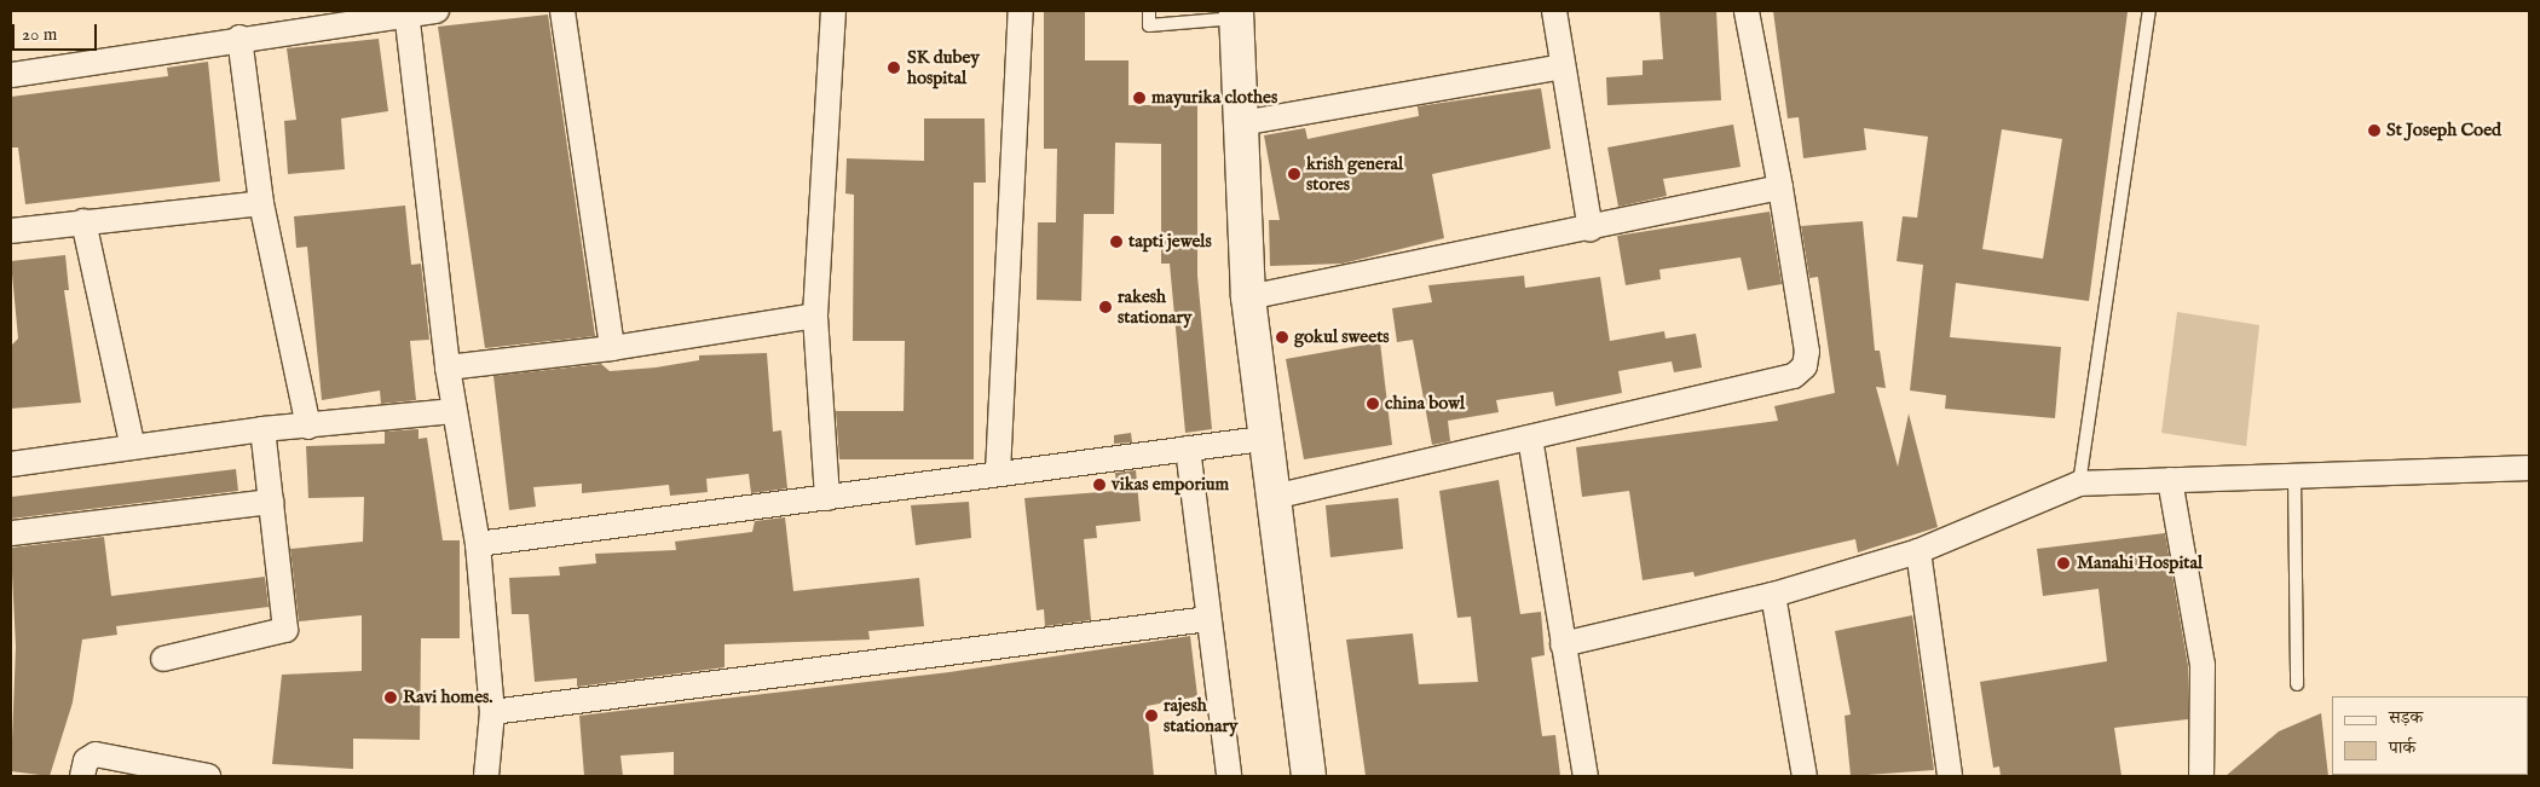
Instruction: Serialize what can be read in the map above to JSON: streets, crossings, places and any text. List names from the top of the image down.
{
  "places": [
    "SK dubey hospital",
    "mayurika clothes",
    "St Joseph Coed",
    "krish general stores",
    "tapti jewels",
    "rakesh stationary",
    "gokul sweets",
    "china bowl",
    "vikas emporium",
    "Manahi Hospital",
    "Ravi homes.",
    "rajesh stationary"
  ],
  "legend": ["सड़क", "पार्क"],
  "scale_bar": "20 m"
}
